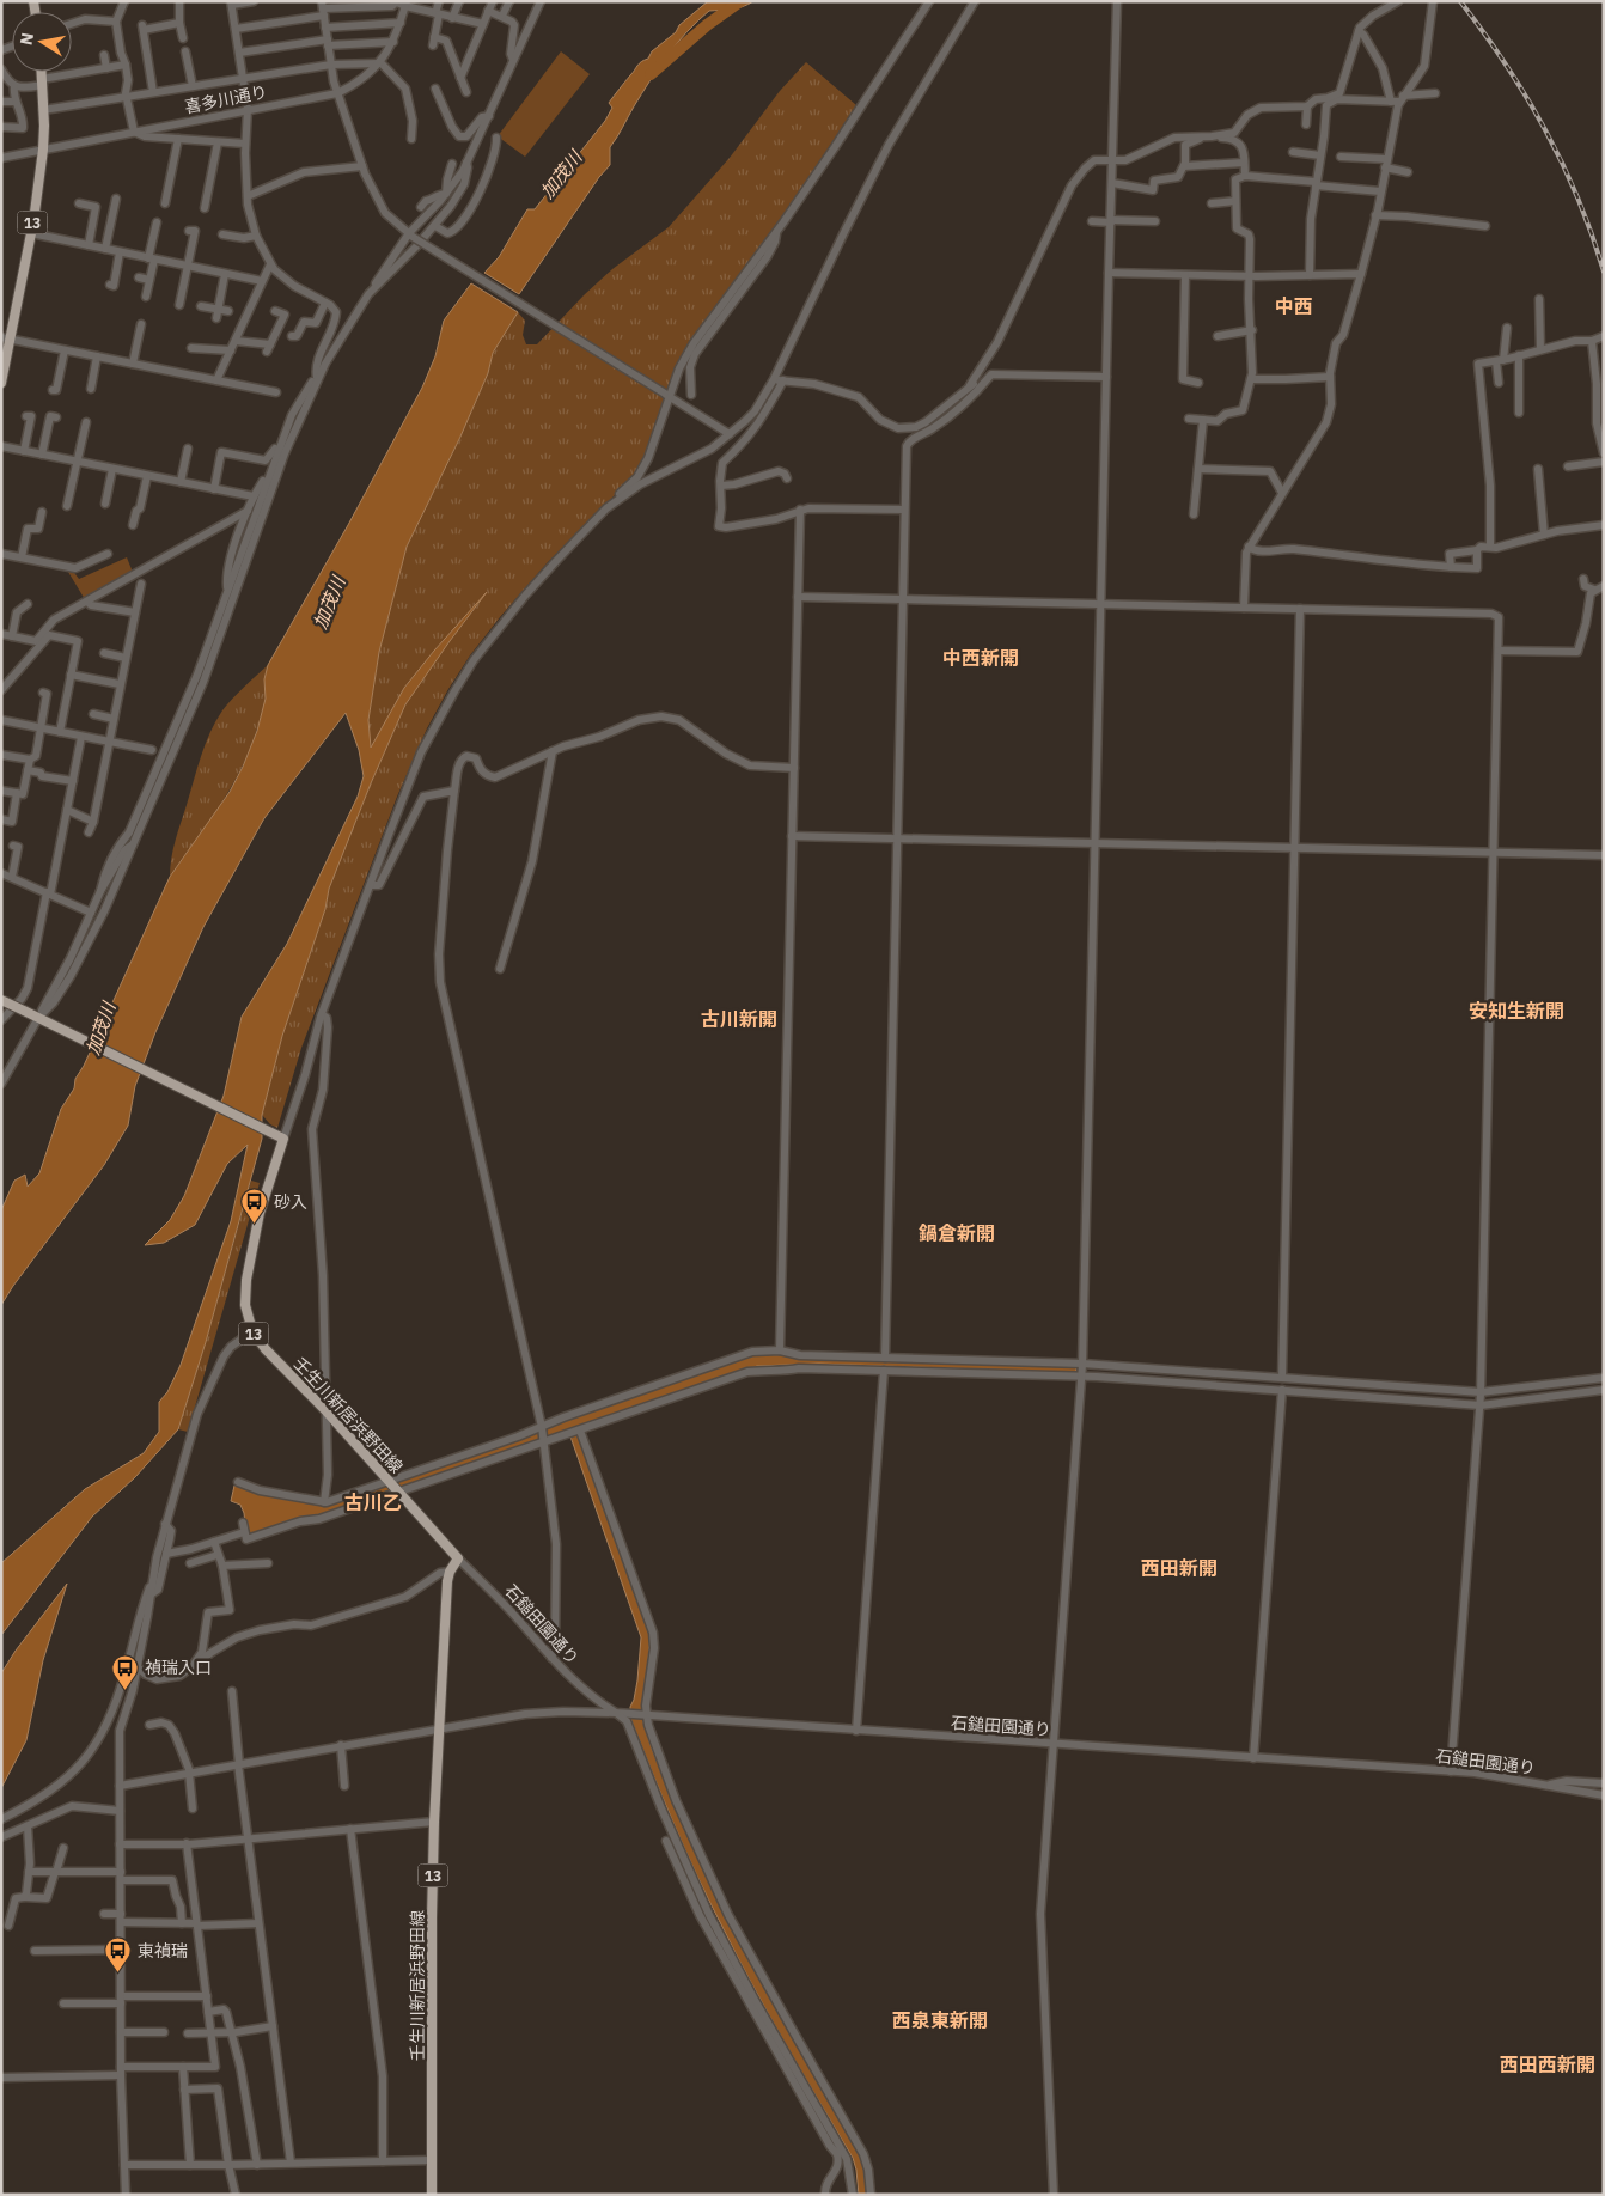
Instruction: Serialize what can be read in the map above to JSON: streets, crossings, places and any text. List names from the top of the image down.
{
  "streets": {
    "main road": ["13", "壬生川新居浜野田線"],
    "street": ["喜多川通り", "石鎚田園通り"]
  },
  "crossings": [
    ["喜多川通り", "13"],
    ["壬生川新居浜野田線", "石鎚田園通り"]
  ],
  "districts": [
    "中西",
    "中西新開",
    "安知生新開",
    "古川新開",
    "鍋倉新開",
    "古川乙",
    "西田新開",
    "西泉東新開",
    "西田西新開"
  ],
  "water": ["加茂川"],
  "places": {
    "bus stop": ["砂入", "禎瑞入口", "東禎瑞"]
  },
  "north": "left"
}
